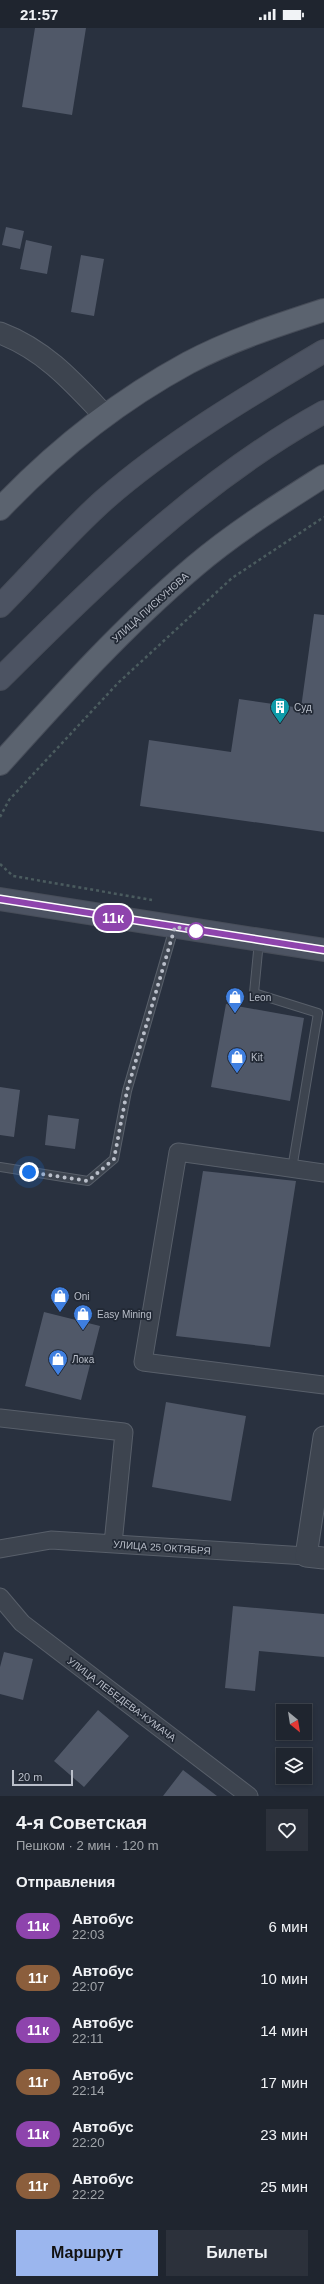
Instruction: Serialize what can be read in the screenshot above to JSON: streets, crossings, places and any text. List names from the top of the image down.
{
  "streets": {
    "main road": ["УЛИЦА ПИСКУНОВА"],
    "street": ["УЛИЦА 25 ОКТЯБРЯ", "УЛИЦА ЛЕБЕДЕВА-КУМАЧА"]
  },
  "places": {
    "building": ["Суд"],
    "shop": [
      "Leon",
      "Kit",
      "Oni",
      "Easy Mining",
      "Лока"
    ]
  },
  "lines": ["bus line 11к"],
  "scale_bar": "20 m",
  "north": "bottom right",
  "page": {
    "status": "21:57",
    "on_map": "11к",
    "scale": "20 m",
    "heading": [
      ["4-я Советская", "Пешком · 2 мин · 120 m"],
      "Отправления"
    ],
    "list": [
      {
        "mark": "11к",
        "name": "Автобус",
        "note": "22:03",
        "value": "6 мин"
      },
      {
        "mark": "11r",
        "name": "Автобус",
        "note": "22:07",
        "value": "10 мин"
      },
      {
        "mark": "11к",
        "name": "Автобус",
        "note": "22:11",
        "value": "14 мин"
      },
      {
        "mark": "11r",
        "name": "Автобус",
        "note": "22:14",
        "value": "17 мин"
      },
      {
        "mark": "11к",
        "name": "Автобус",
        "note": "22:20",
        "value": "23 мин"
      },
      {
        "mark": "11r",
        "name": "Автобус",
        "note": "22:22",
        "value": "25 мин"
      }
    ],
    "buttons": ["Маршрут", "Билеты"]
  }
}
